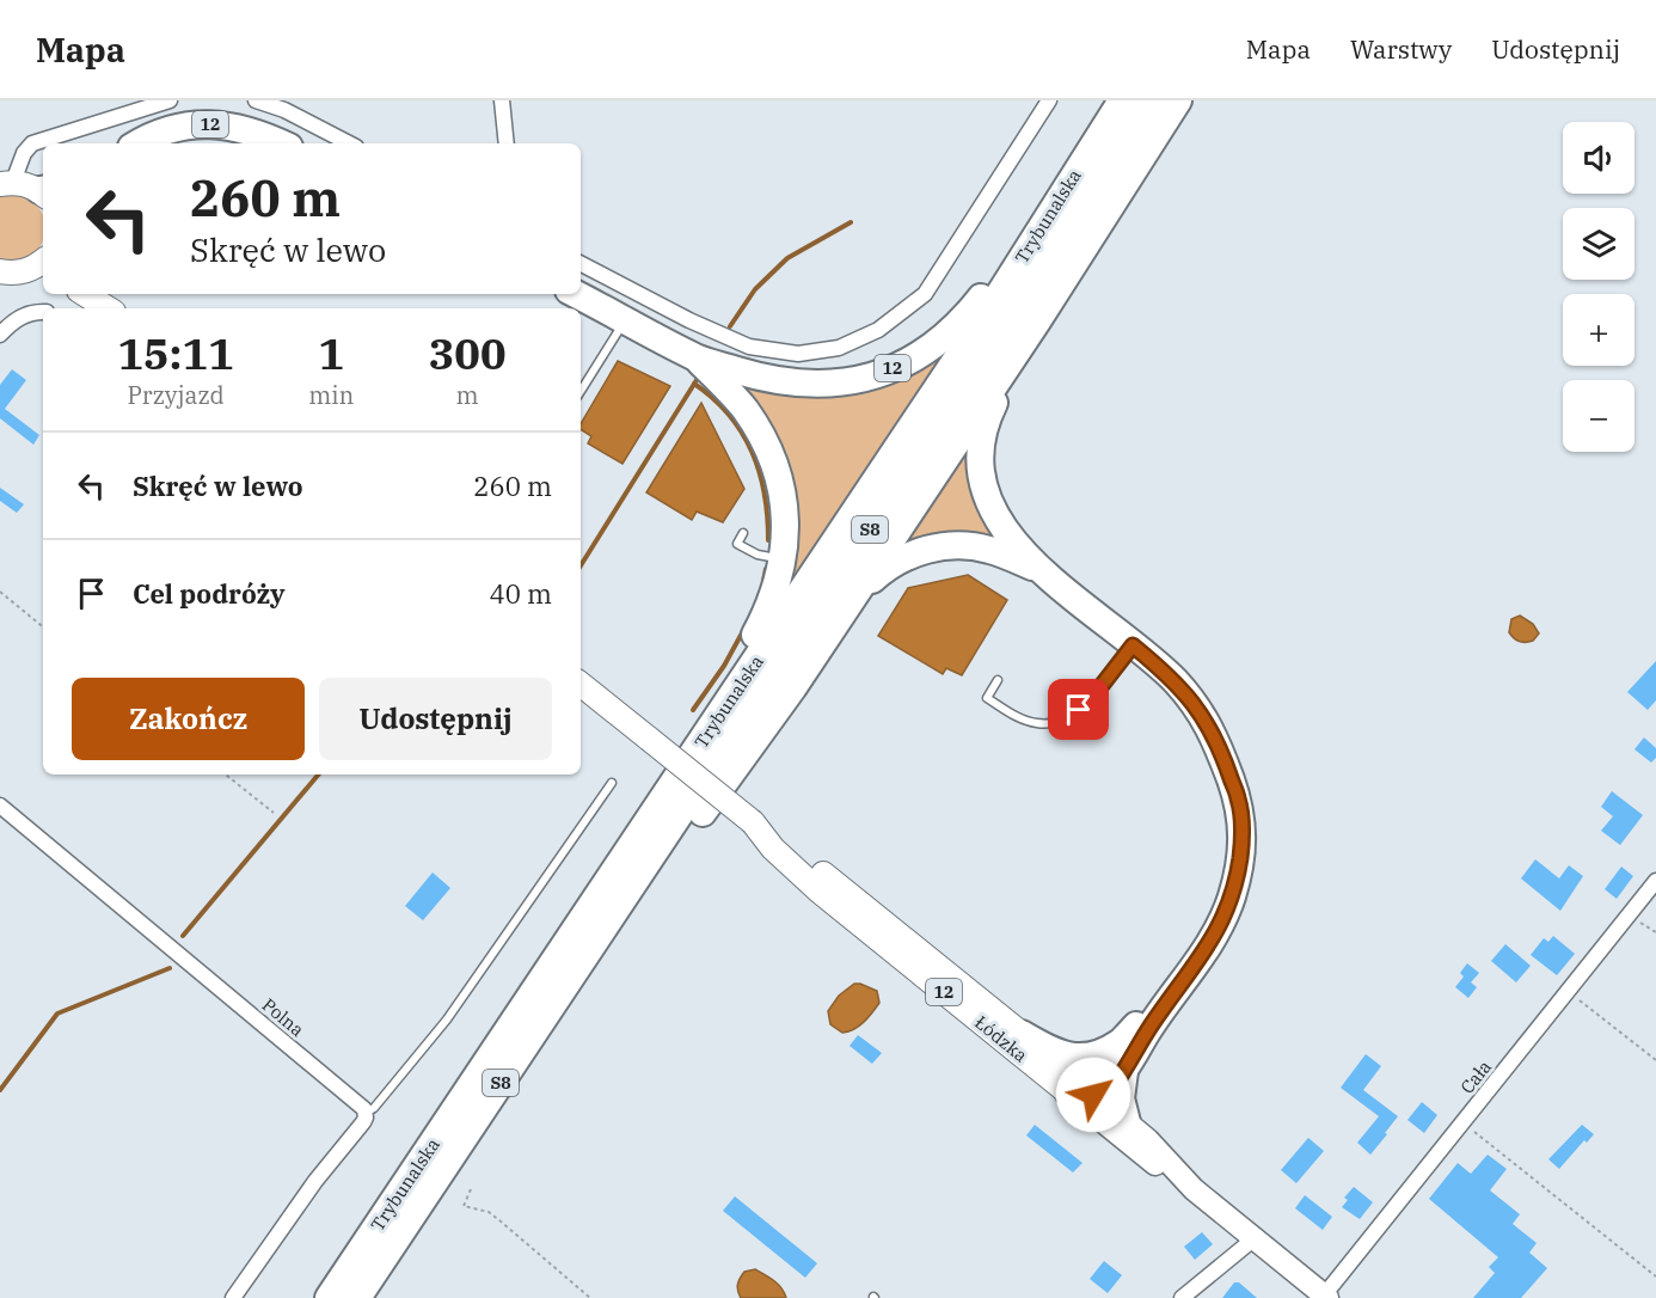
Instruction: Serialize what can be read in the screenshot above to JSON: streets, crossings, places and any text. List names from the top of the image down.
{
  "streets": {
    "highway": ["12", "Trybunalska", "S8"],
    "main road": ["Łódzka"],
    "street": ["Polna", "Cała"]
  },
  "crossings": [
    ["12", "Trybunalska"],
    ["12", "Łódzka"],
    ["Łódzka", "Cała"]
  ],
  "page": {
    "header": "Mapa",
    "nav": ["Mapa", "Warstwy", "Udostępnij"],
    "map_buttons": ["+", "−"],
    "turn": ["260 m", "Skręć w lewo"],
    "eta": [
      "15:11",
      "Przyjazd",
      "1",
      "min",
      "300",
      "m"
    ],
    "list": [
      {
        "name": "Skręć w lewo",
        "value": "260 m"
      },
      {
        "name": "Cel podróży",
        "value": "40 m"
      }
    ],
    "buttons": ["Zakończ", "Udostępnij"]
  }
}
